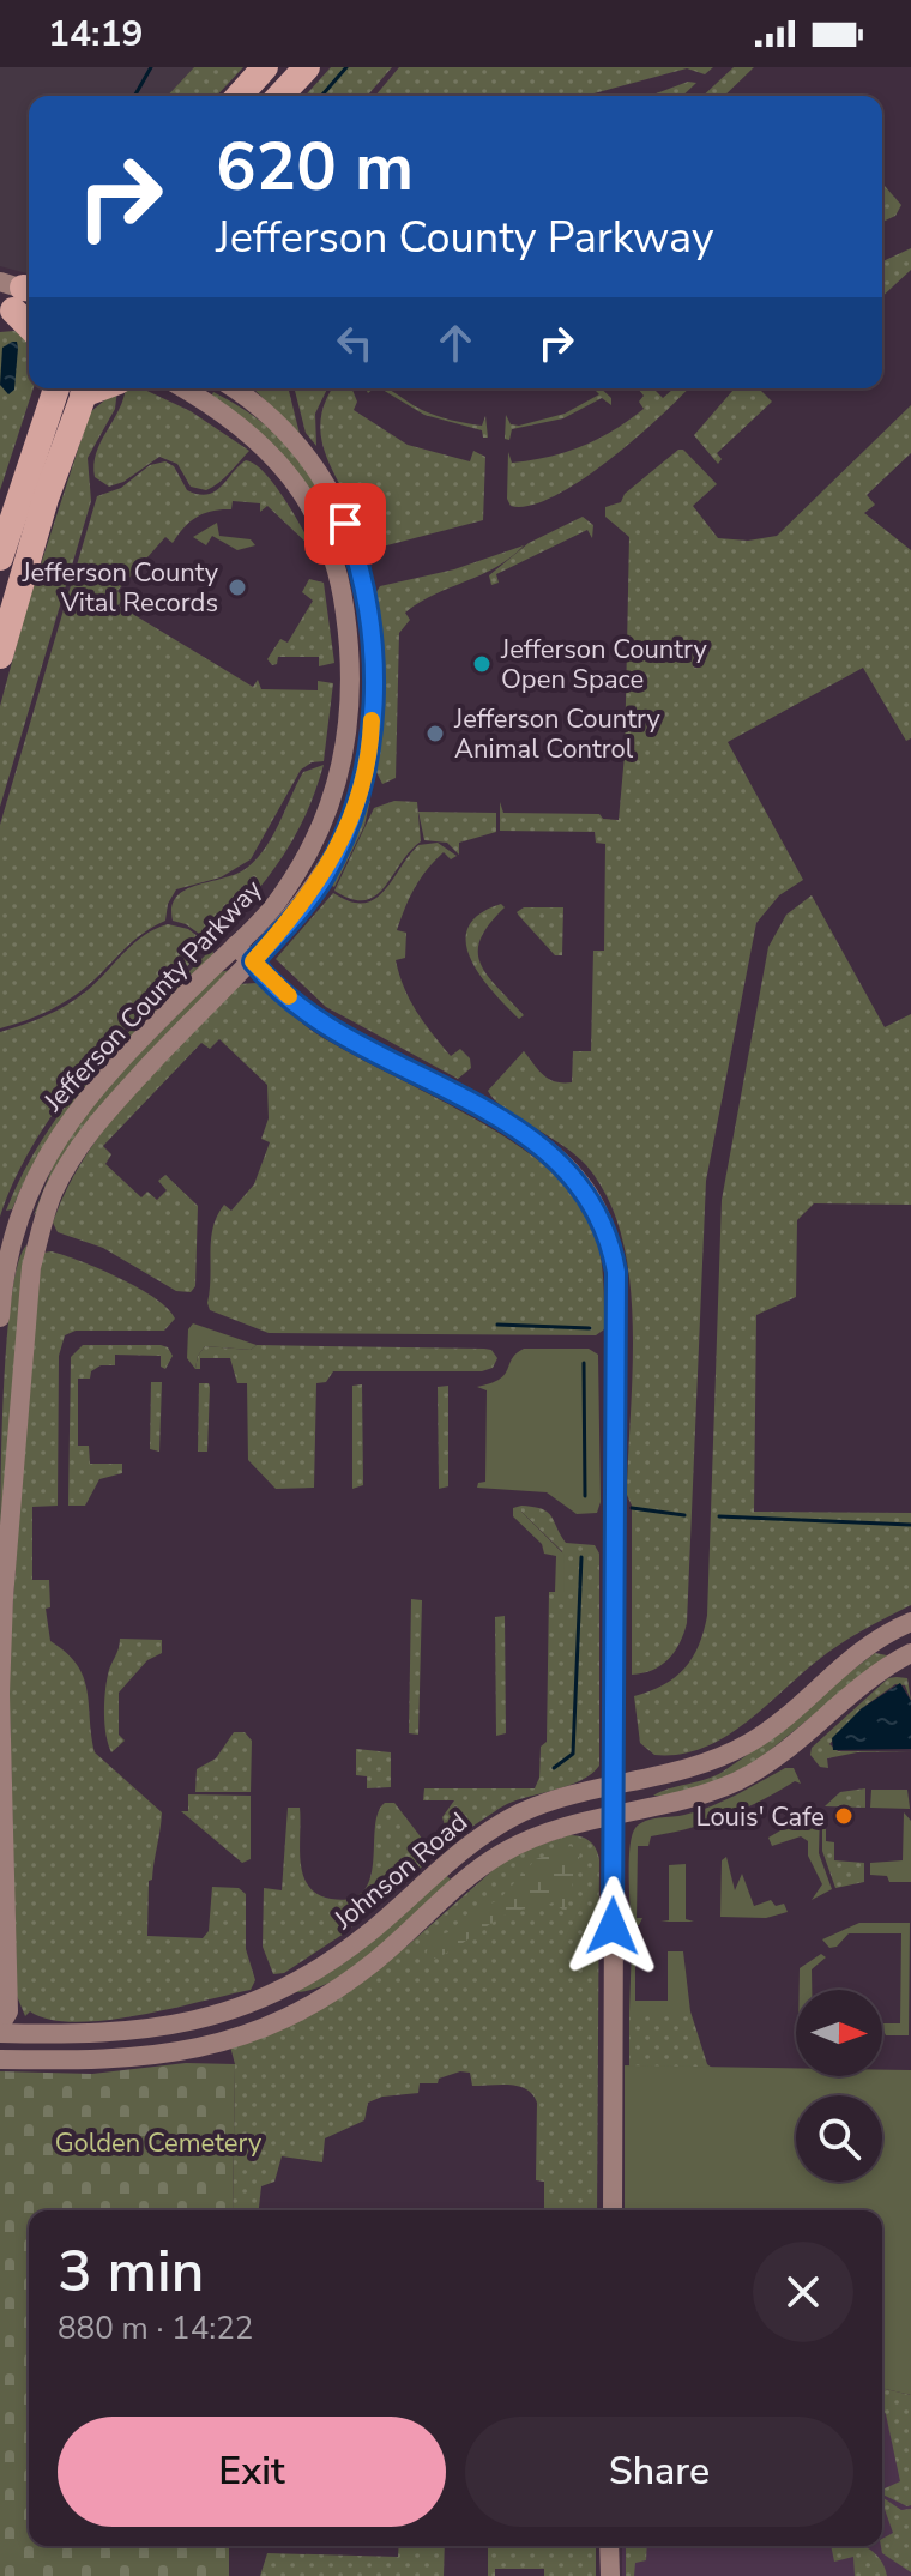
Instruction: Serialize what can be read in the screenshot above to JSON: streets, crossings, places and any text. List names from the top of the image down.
{
  "streets": {
    "street": ["Jefferson County Parkway", "Johnson Road"]
  },
  "crossings": [
    ["Jefferson County Parkway", "Johnson Road"]
  ],
  "parks": ["Golden Cemetery"],
  "places": [
    "Jefferson County Vital Records",
    "Jefferson Country Open Space",
    "Jefferson Country Animal Control",
    "Louis' Cafe"
  ],
  "north": "right",
  "page": {
    "status": "14:19",
    "turn": ["620 m", "Jefferson County Parkway"],
    "heading": ["3 min", "880 m · 14:22"],
    "buttons": ["Exit", "Share"]
  }
}
